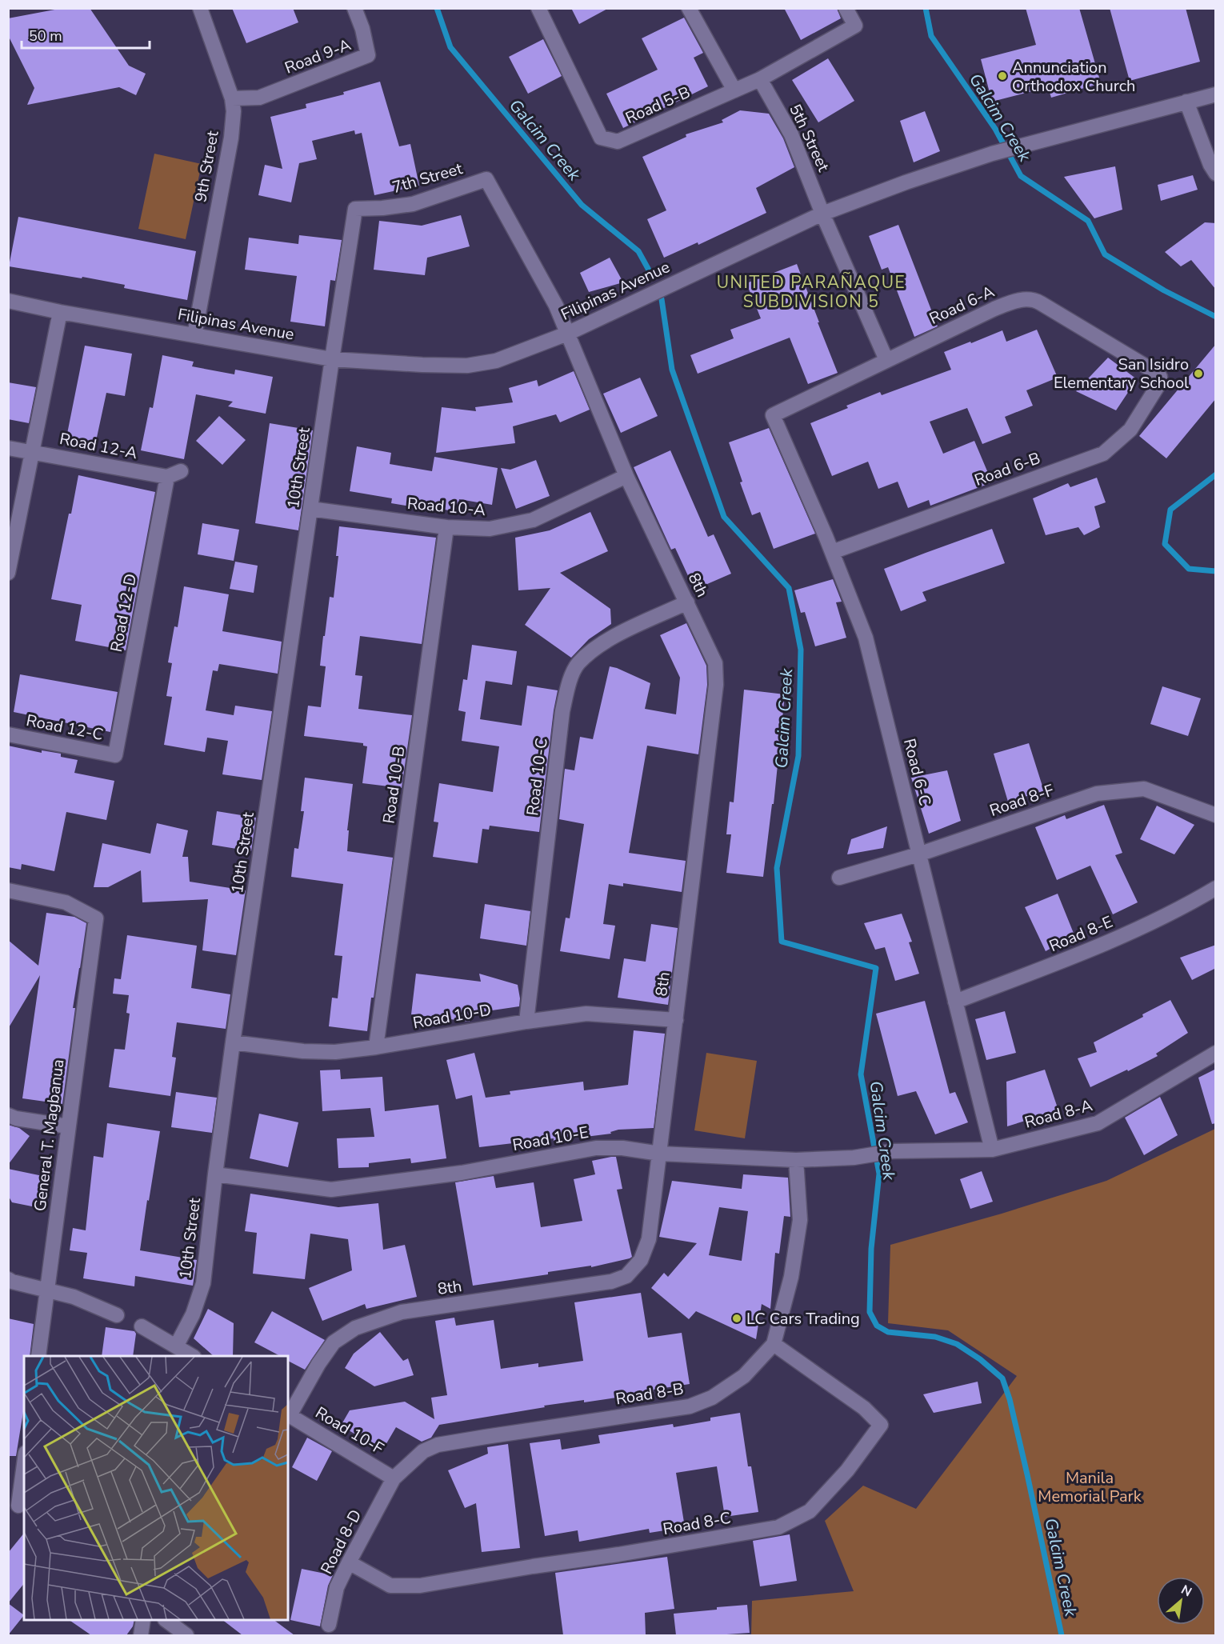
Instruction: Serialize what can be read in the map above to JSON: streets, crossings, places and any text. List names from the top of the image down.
{
  "streets": {
    "street": [
      "Road 9-A",
      "Road 5-B",
      "5th Street",
      "9th Street",
      "7th Street",
      "Filipinas Avenue",
      "Road 6-A",
      "Road 12-A",
      "10th Street",
      "Road 6-B",
      "Road 10-A",
      "8th",
      "Road 12-D",
      "Road 12-C",
      "Road 6-C",
      "Road 10-C",
      "Road 10-B",
      "Road 8-F",
      "Road 8-E",
      "Road 10-D",
      "Road 8-A",
      "General T. Magbanua",
      "Road 10-E",
      "Road 8-B",
      "Road 10-F",
      "Road 8-C",
      "Road 8-D"
    ]
  },
  "crossings": [
    ["Road 9-A", "9th Street"],
    ["Road 5-B", "5th Street"],
    ["5th Street", "Filipinas Avenue"],
    ["5th Street", "Road 6-A"],
    ["9th Street", "Filipinas Avenue"],
    ["7th Street", "Filipinas Avenue"],
    ["7th Street", "10th Street"],
    ["7th Street", "8th"],
    ["Filipinas Avenue", "10th Street"],
    ["Filipinas Avenue", "8th"],
    ["Road 6-A", "Road 6-B"],
    ["Road 6-A", "Road 6-C"],
    ["Road 12-A", "Road 12-D"],
    ["10th Street", "Road 10-A"],
    ["10th Street", "Road 10-D"],
    ["10th Street", "Road 10-E"],
    ["Road 6-B", "Road 6-C"],
    ["Road 10-A", "8th"],
    ["Road 10-A", "Road 10-B"],
    ["8th", "Road 10-C"],
    ["8th", "Road 10-D"],
    ["8th", "Road 10-E"],
    ["8th", "Road 10-F"],
    ["Road 12-D", "Road 12-C"],
    ["Road 6-C", "Road 8-F"],
    ["Road 6-C", "Road 8-E"],
    ["Road 6-C", "Road 8-A"],
    ["Road 10-C", "Road 10-D"],
    ["Road 10-B", "Road 10-D"],
    ["Road 8-A", "Road 10-E"],
    ["Road 10-E", "Road 8-B"],
    ["Road 8-B", "Road 10-F"],
    ["Road 8-B", "Road 8-C"],
    ["Road 8-B", "Road 8-D"],
    ["Road 10-F", "Road 8-D"],
    ["Road 8-C", "Road 8-D"]
  ],
  "districts": ["UNITED PARAÑAQUE SUBDIVISION 5"],
  "water": ["Galcim Creek"],
  "parks": ["Manila Memorial Park"],
  "places": ["Annunciation Orthodox Church", "San Isidro Elementary School", "LC Cars Trading"],
  "scale_bar": "50 m",
  "north": "top right"
}
